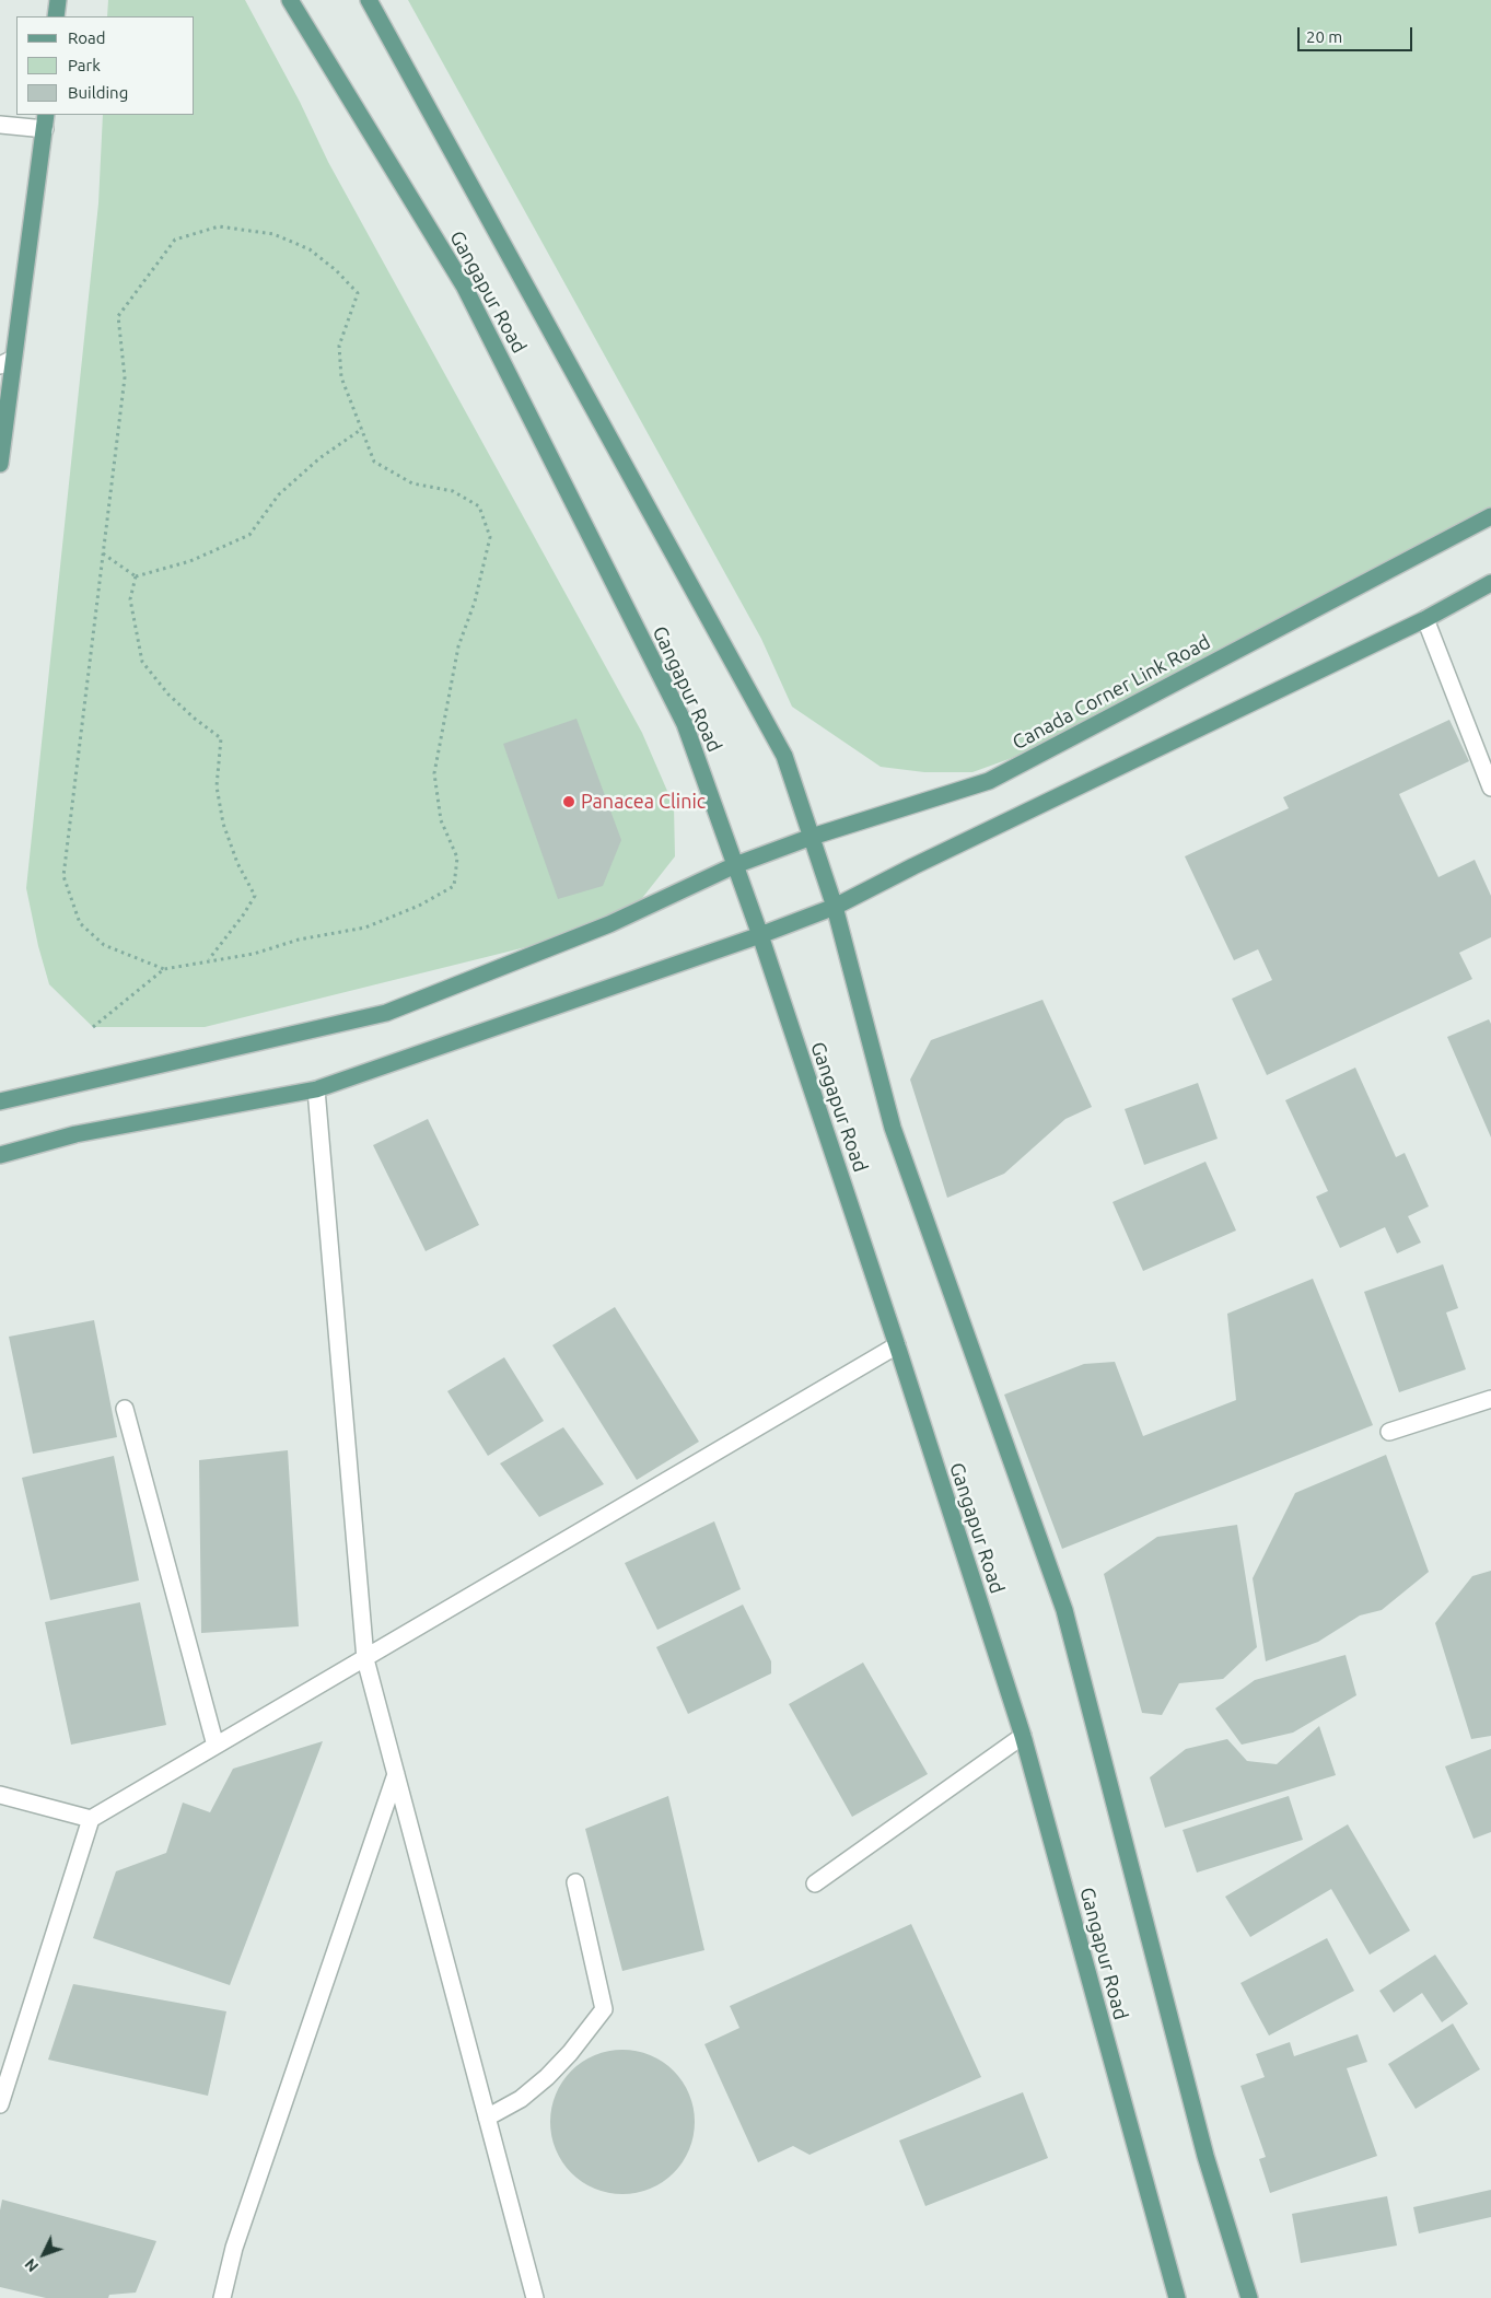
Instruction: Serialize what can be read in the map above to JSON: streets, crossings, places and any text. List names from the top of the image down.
{
  "streets": {
    "main road": ["Gangapur Road", "Canada Corner Link Road"]
  },
  "crossings": [
    ["Gangapur Road", "Canada Corner Link Road"]
  ],
  "places": ["Panacea Clinic"],
  "legend": ["Road", "Park", "Building"],
  "scale_bar": "20 m",
  "north": "bottom left"
}
